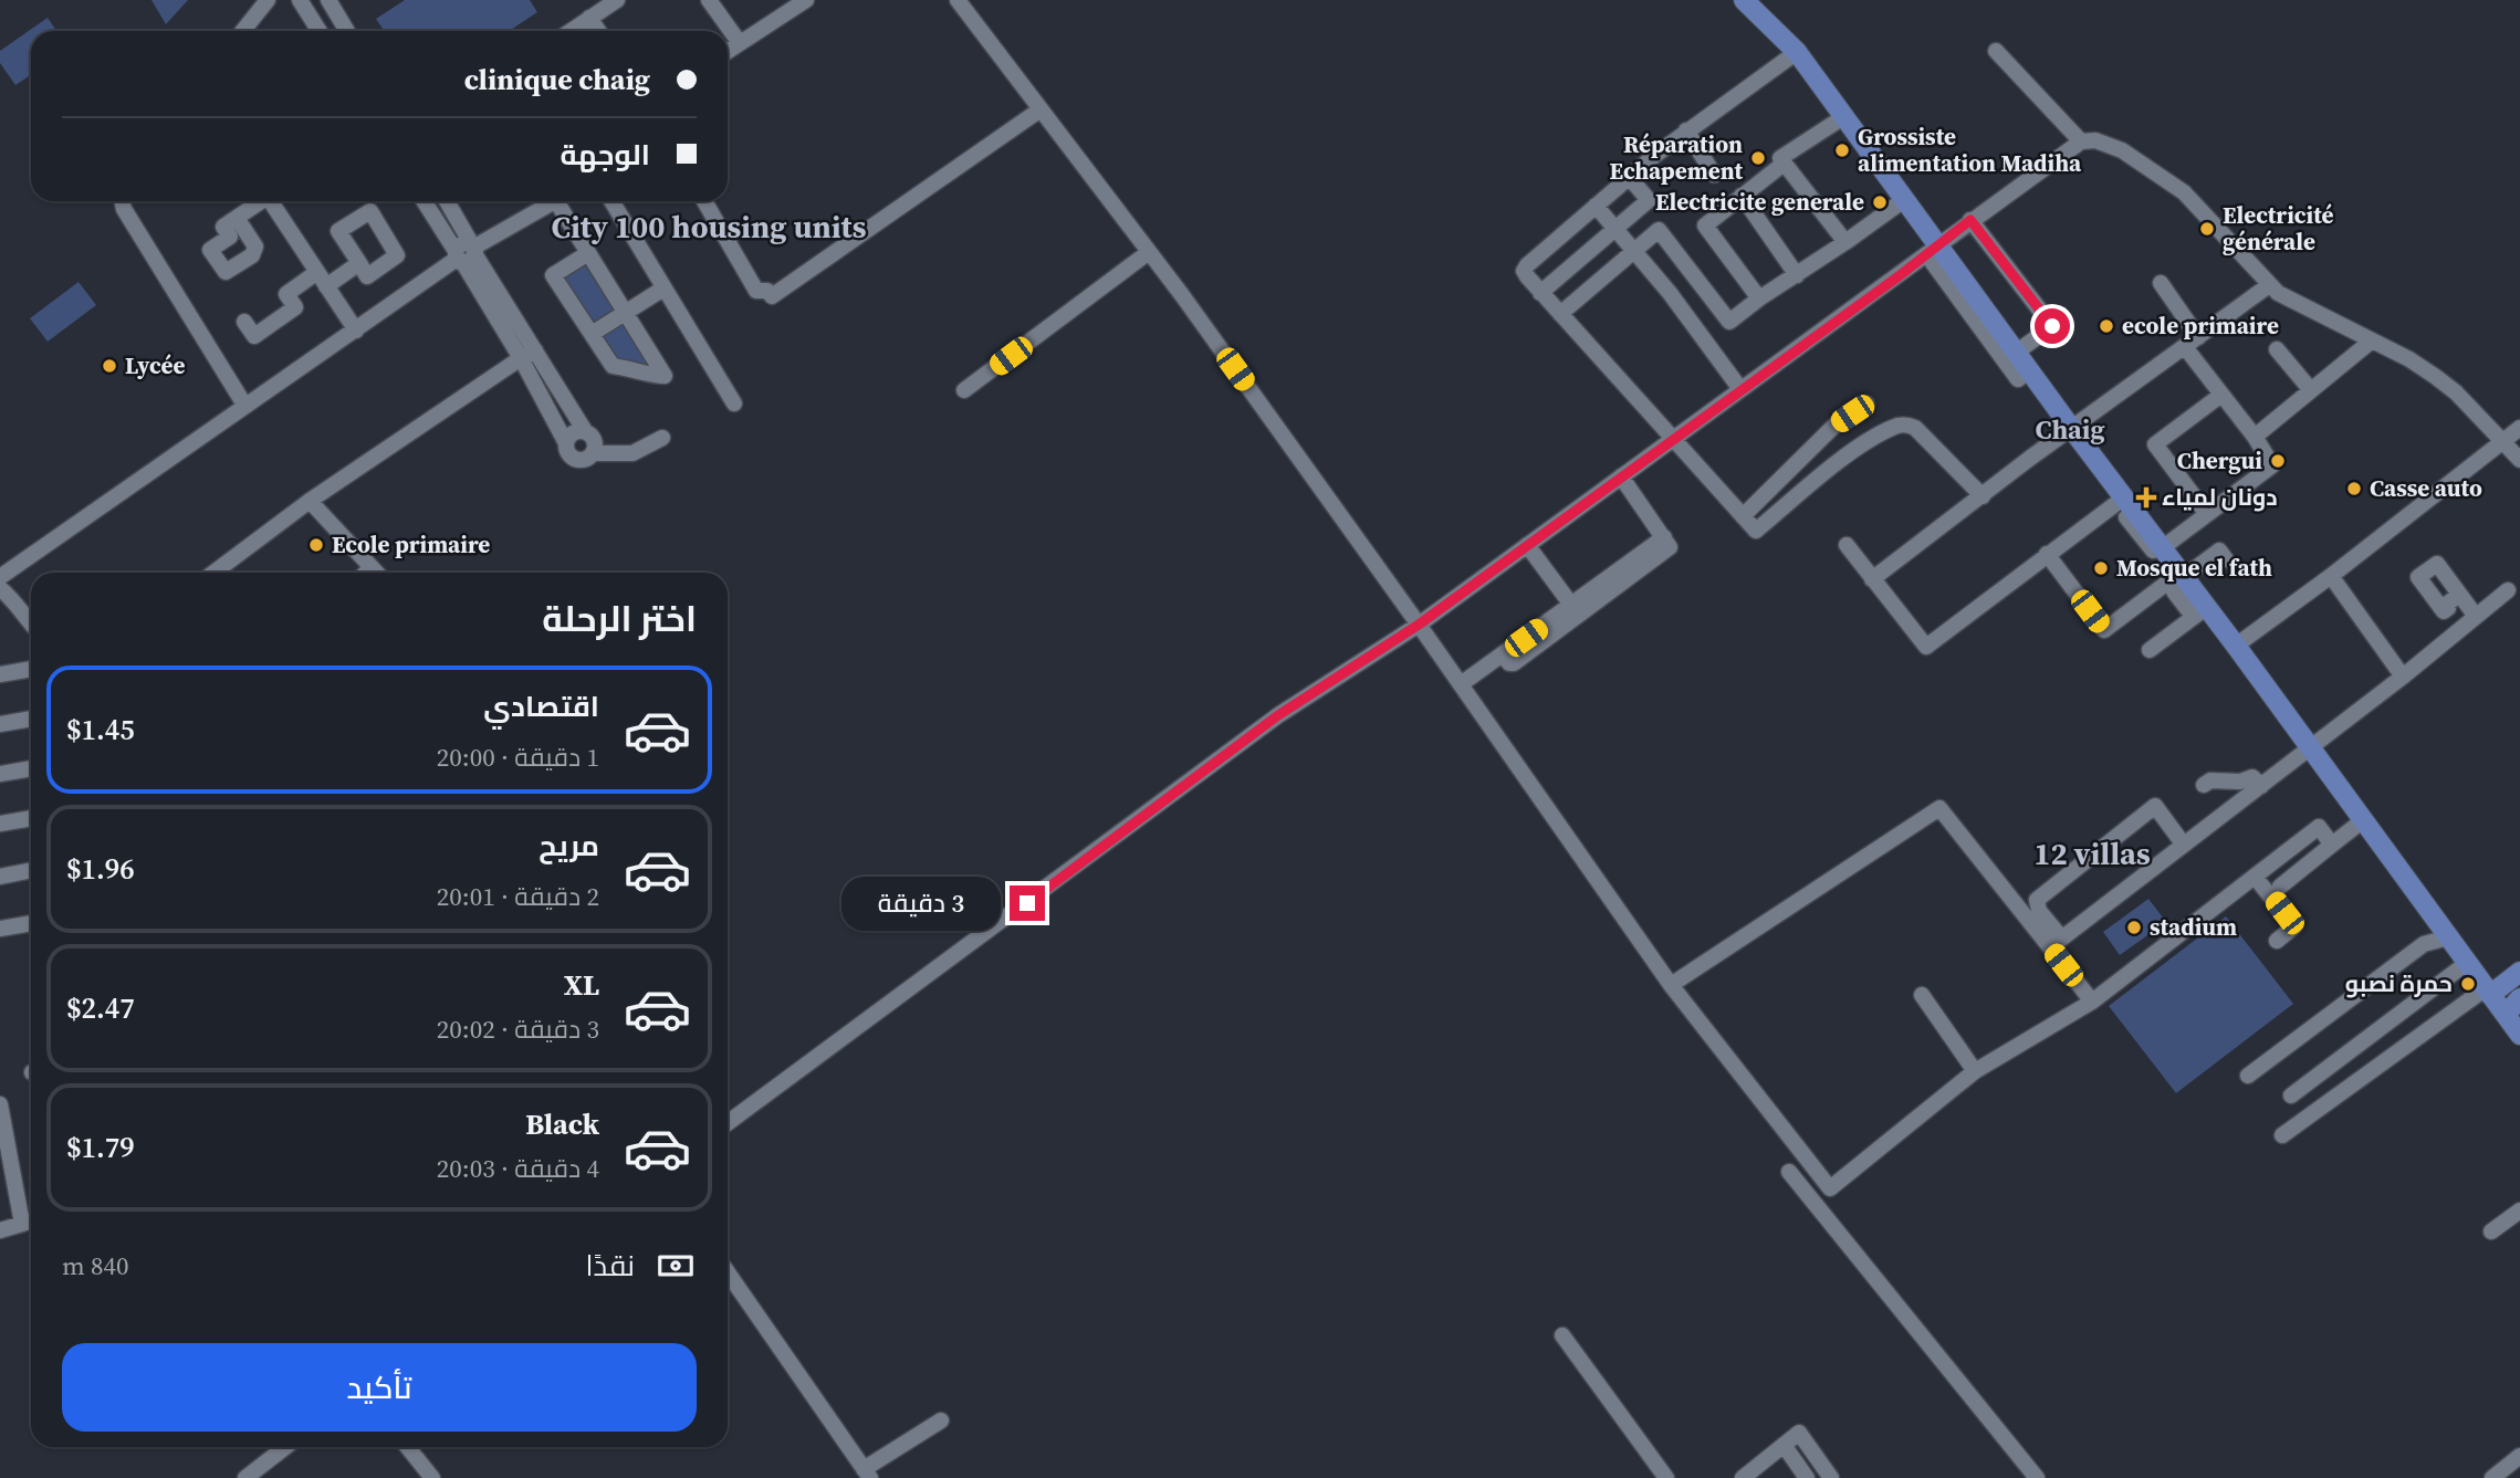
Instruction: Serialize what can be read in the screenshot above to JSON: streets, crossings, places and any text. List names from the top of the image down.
{
  "districts": ["City 100 housing units", "Chaig", "12 villas"],
  "places": {
    "other": [
      "Grossiste alimentation Madiha",
      "Réparation Echapement",
      "Electricite generale",
      "Electricité générale",
      "ecole primaire",
      "Lycée",
      "Chergui",
      "Casse auto",
      "Ecole primaire",
      "Mosque el fath",
      "stadium",
      "حمرة نصبو"
    ],
    "health": ["دونان لمياء"]
  },
  "page": {
    "banner": ["clinique chaig", "الوجهة"],
    "heading": "اختر الرحلة",
    "list": [
      {
        "name": "اقتصادي",
        "note": "1 دقيقة · 20:00",
        "value": "$1.45"
      },
      {
        "name": "مريح",
        "note": "2 دقيقة · 20:01",
        "value": "$1.96"
      },
      {
        "name": "XL",
        "note": "3 دقيقة · 20:02",
        "value": "$2.47"
      },
      {
        "name": "Black",
        "note": "4 دقيقة · 20:03",
        "value": "$1.79"
      }
    ],
    "bubble": "3 دقيقة",
    "pay": ["نقدًا", "840 m"],
    "buttons": "تأكيد"
  }
}
